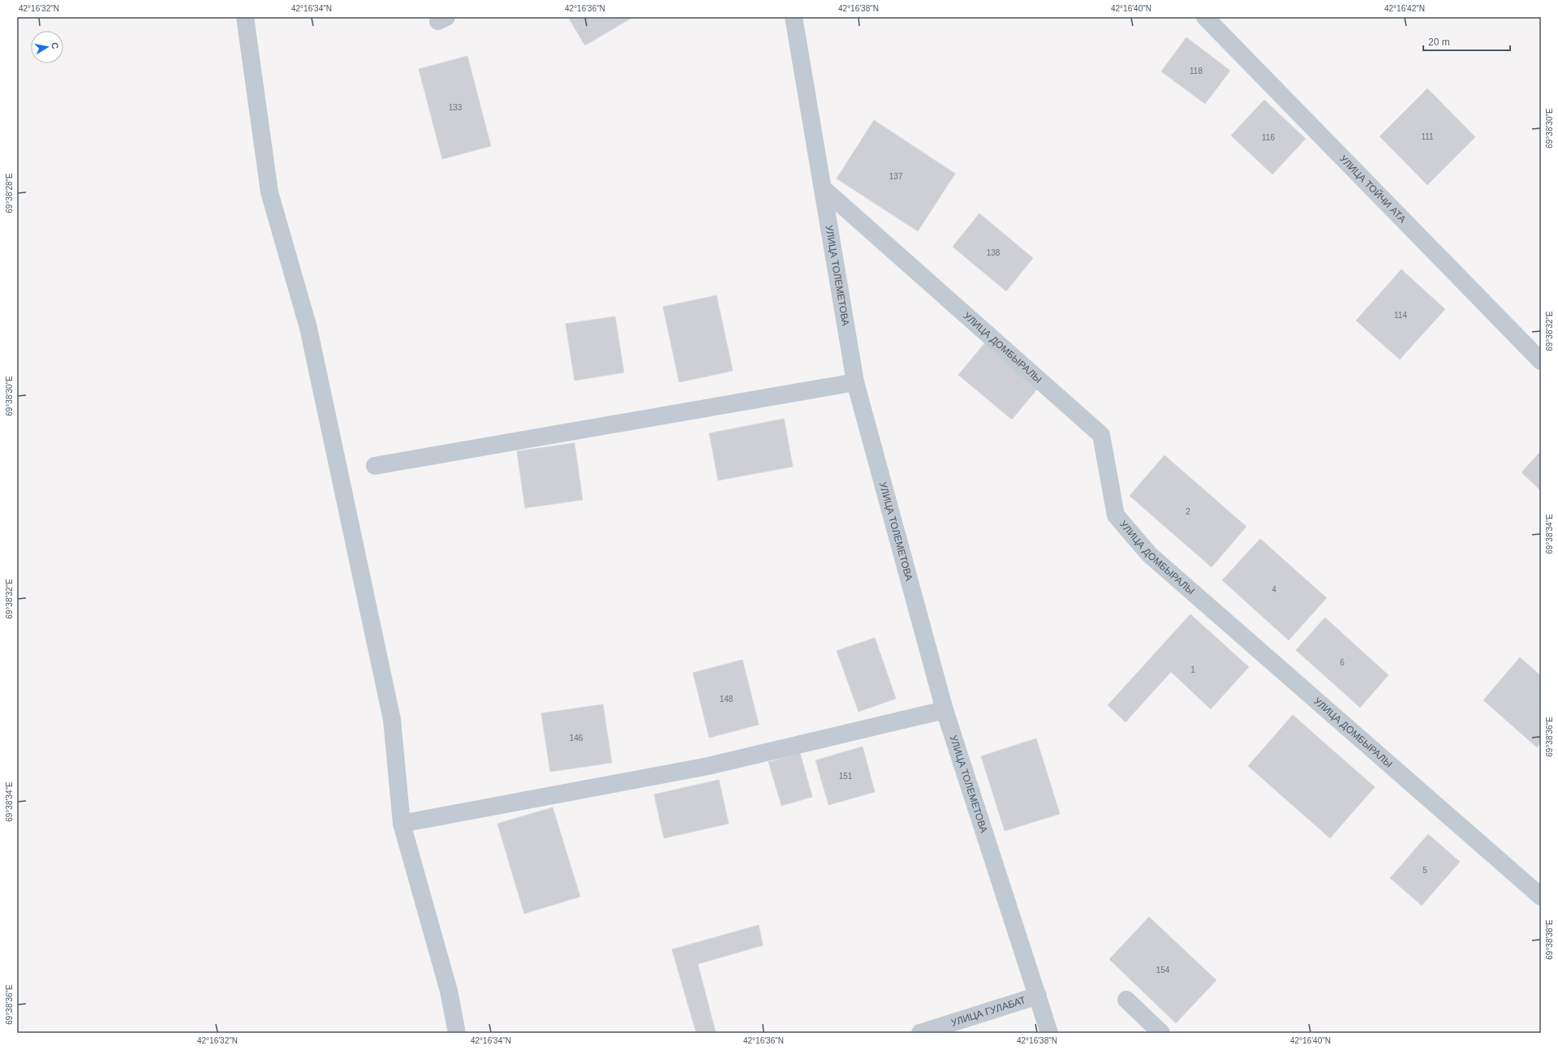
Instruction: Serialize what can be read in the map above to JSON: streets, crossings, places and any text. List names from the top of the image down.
{
  "streets": {
    "street": [
      "УЛИЦА ТОЙЧИ АТА",
      "УЛИЦА ТОЛЕМЕТОВА",
      "УЛИЦА ДОМБЫРАЛЫ",
      "УЛИЦА ГУЛАБАТ"
    ]
  },
  "crossings": [
    ["УЛИЦА ТОЛЕМЕТОВА", "УЛИЦА ДОМБЫРАЛЫ"],
    ["УЛИЦА ТОЛЕМЕТОВА", "УЛИЦА ГУЛАБАТ"]
  ],
  "house_numbers": [
    "118",
    "133",
    "111",
    "116",
    "137",
    "138",
    "114",
    "2",
    "4",
    "6",
    "1",
    "148",
    "146",
    "151",
    "5",
    "154"
  ],
  "scale_bar": "20 m",
  "north": "right",
  "coordinates": [
    "42°16'32\"N",
    "42°16'34\"N",
    "42°16'36\"N",
    "42°16'38\"N",
    "42°16'40\"N",
    "42°16'42\"N",
    "69°38'30\"E",
    "69°38'28\"E",
    "69°38'32\"E",
    "69°38'34\"E",
    "69°38'36\"E",
    "69°38'38\"E"
  ]
}
